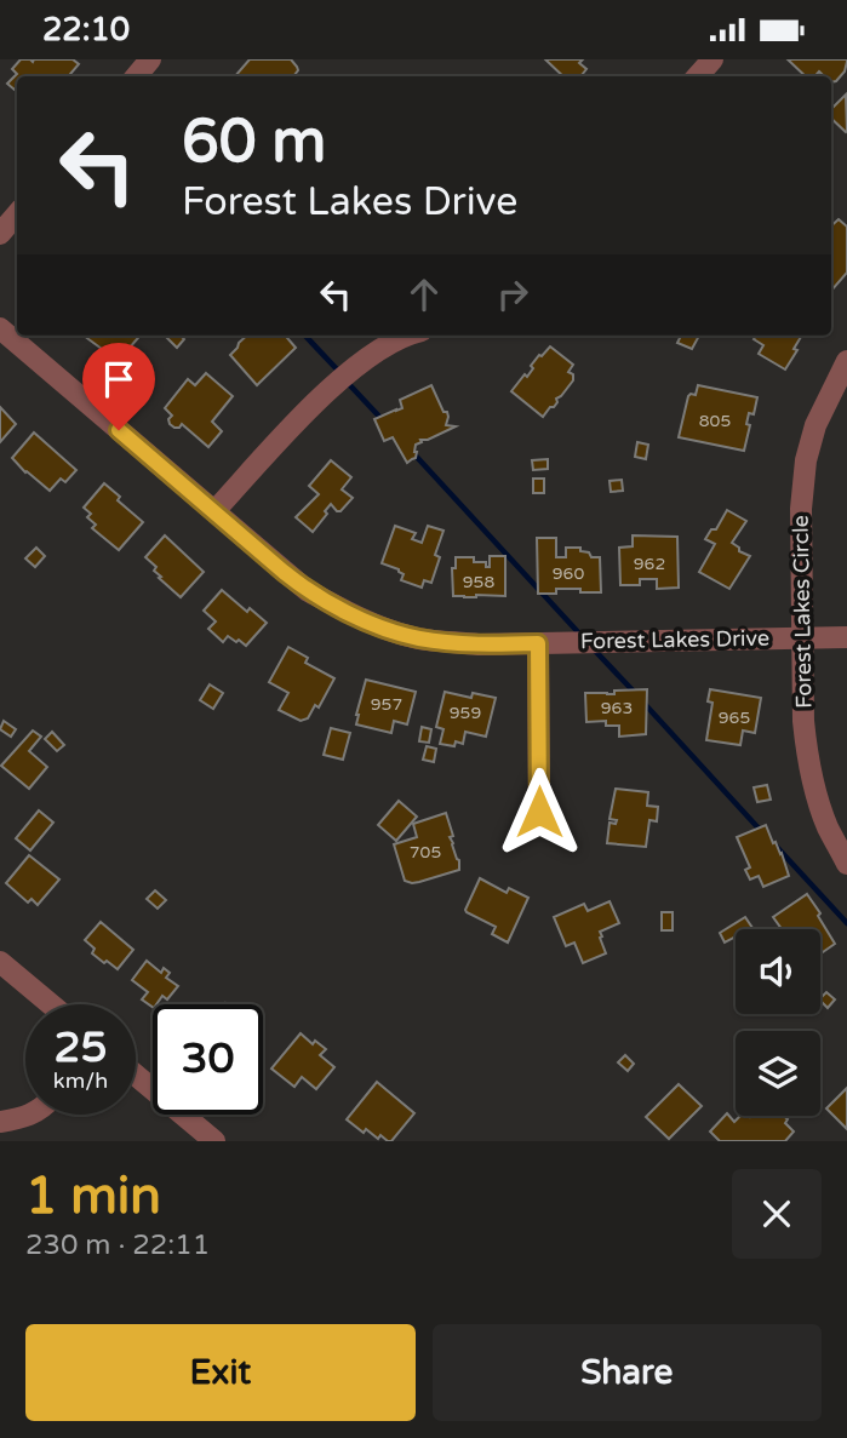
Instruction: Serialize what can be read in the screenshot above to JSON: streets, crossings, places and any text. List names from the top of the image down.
{
  "streets": {
    "street": ["Forest Lakes Circle", "Forest Lakes Drive"]
  },
  "crossings": [
    ["Forest Lakes Circle", "Forest Lakes Drive"]
  ],
  "house_numbers": [
    "805",
    "962",
    "960",
    "958",
    "957",
    "963",
    "959",
    "965",
    "705"
  ],
  "page": {
    "status": "22:10",
    "turn": ["60 m", "Forest Lakes Drive"],
    "speed": "25 km/h",
    "limit": "30",
    "heading": ["1 min", "230 m · 22:11"],
    "buttons": ["Exit", "Share"]
  }
}
